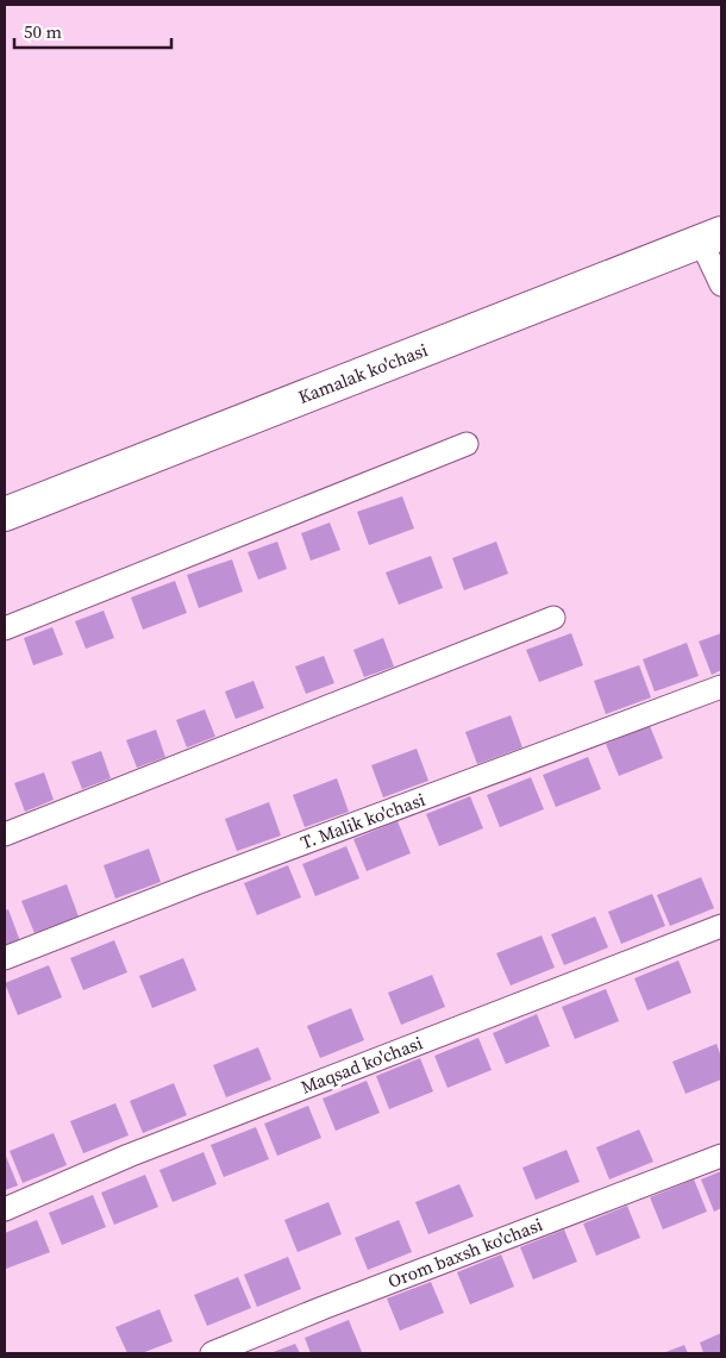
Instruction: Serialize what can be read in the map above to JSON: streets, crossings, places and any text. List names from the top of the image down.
{
  "streets": {
    "main road": ["Kamalak ko'chasi"],
    "street": ["T. Malik ko'chasi", "Maqsad ko'chasi", "Orom baxsh ko'chasi"]
  },
  "scale_bar": "50 m"
}
